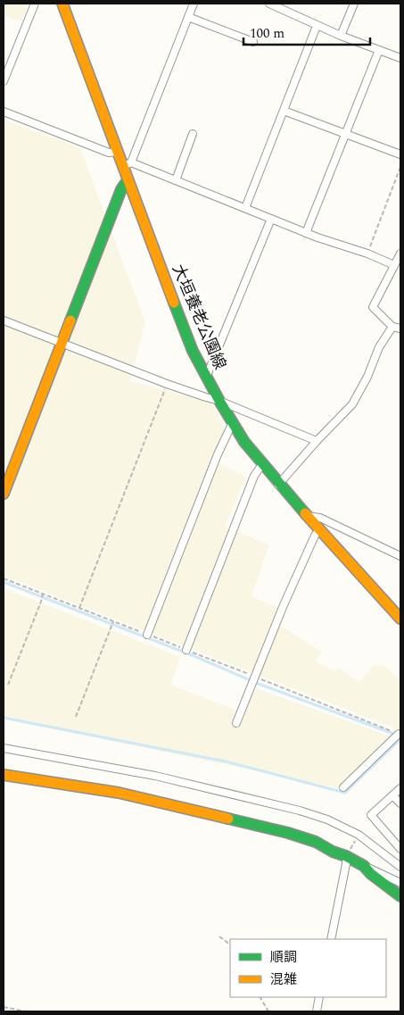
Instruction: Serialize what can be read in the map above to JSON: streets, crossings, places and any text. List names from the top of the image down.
{
  "streets": {
    "street": ["大垣養老公園線"]
  },
  "legend": ["順調", "混雑"],
  "scale_bar": "100 m"
}
